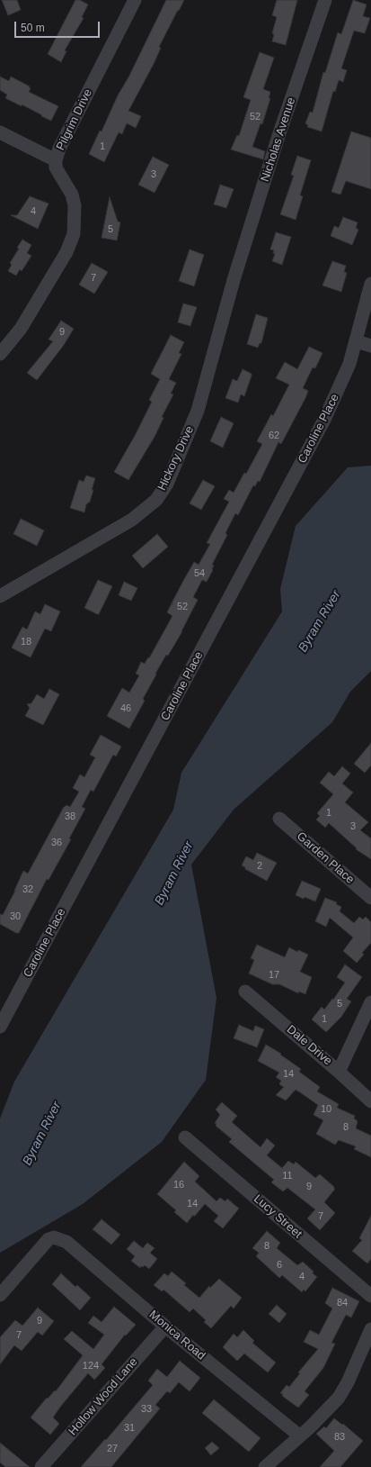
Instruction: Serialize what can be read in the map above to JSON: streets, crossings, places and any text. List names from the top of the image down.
{
  "streets": {
    "street": [
      "Pilgrim Drive",
      "Nicholas Avenue",
      "Caroline Place",
      "Hickory Drive",
      "Garden Place",
      "Dale Drive",
      "Lucy Street",
      "Monica Road",
      "Hollow Wood Lane"
    ]
  },
  "crossings": [
    ["Nicholas Avenue", "Hickory Drive"],
    ["Monica Road", "Hollow Wood Lane"]
  ],
  "water": ["Byram River"],
  "house_numbers": [
    "52",
    "1",
    "3",
    "4",
    "5",
    "7",
    "9",
    "62",
    "54",
    "52",
    "18",
    "46",
    "1",
    "38",
    "3",
    "36",
    "2",
    "32",
    "30",
    "17",
    "5",
    "1",
    "14",
    "10",
    "8",
    "11",
    "16",
    "9",
    "14",
    "7",
    "8",
    "6",
    "4",
    "84",
    "9",
    "7",
    "124",
    "33",
    "31",
    "83",
    "27"
  ],
  "scale_bar": "50 m"
}
